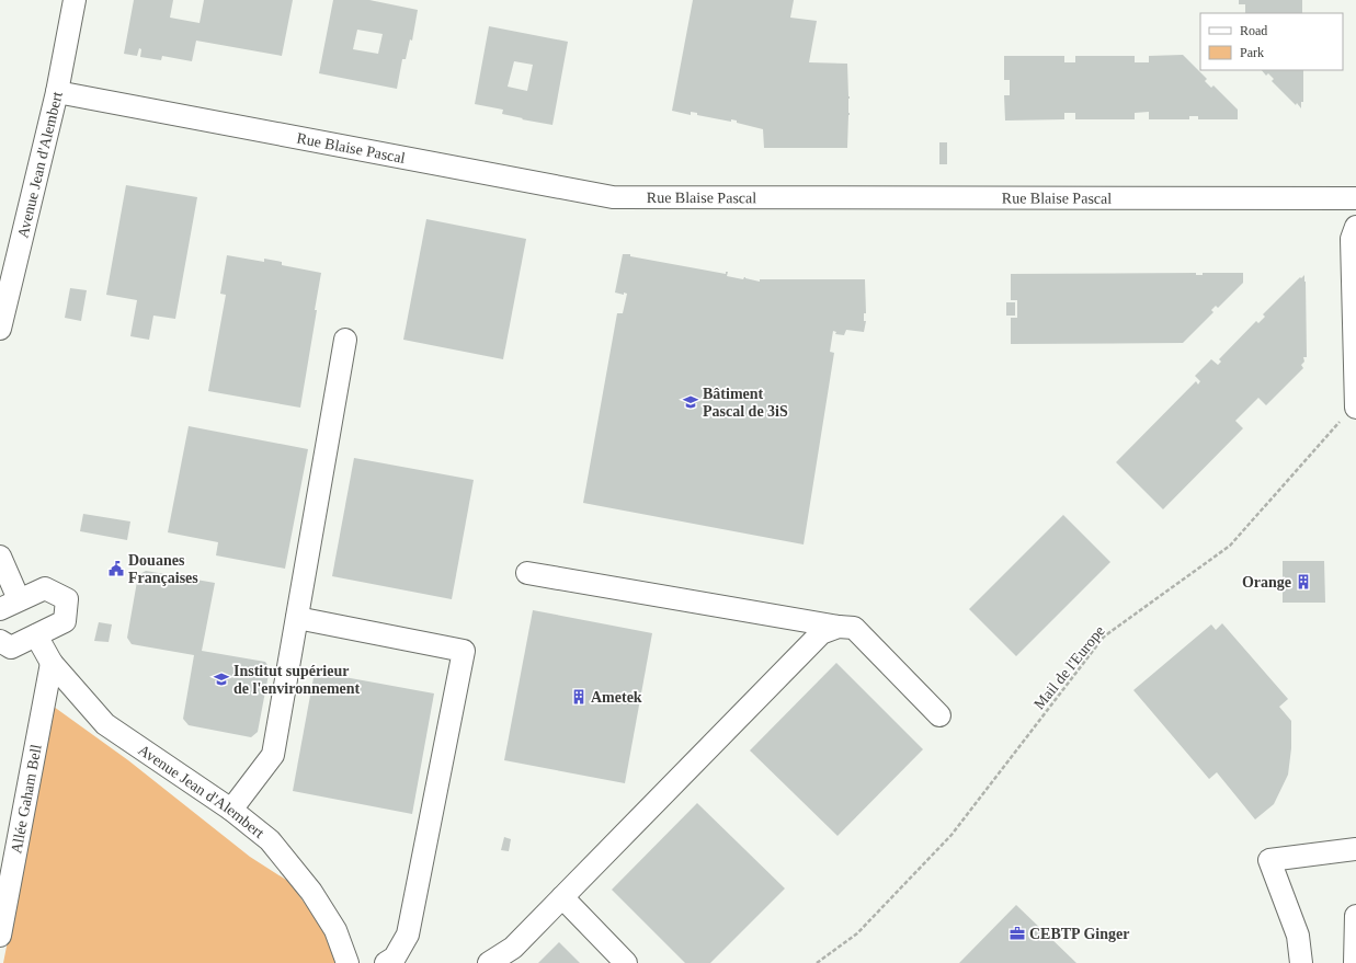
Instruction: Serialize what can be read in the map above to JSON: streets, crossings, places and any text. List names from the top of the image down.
{
  "streets": {
    "street": ["Rue Blaise Pascal", "Avenue Jean d'Alembert", "Allée Gaham Bell"],
    "path": ["Mail de l'Europe"]
  },
  "crossings": [
    ["Rue Blaise Pascal", "Avenue Jean d'Alembert"],
    ["Avenue Jean d'Alembert", "Allée Gaham Bell"]
  ],
  "places": {
    "school or university": ["Bâtiment Pascal de 3iS", "Institut supérieur de l'environnement"],
    "public building": ["Douanes Françaises"],
    "building": ["Orange", "Ametek"],
    "office": ["CEBTP Ginger"]
  },
  "legend": ["Road", "Park"]
}
